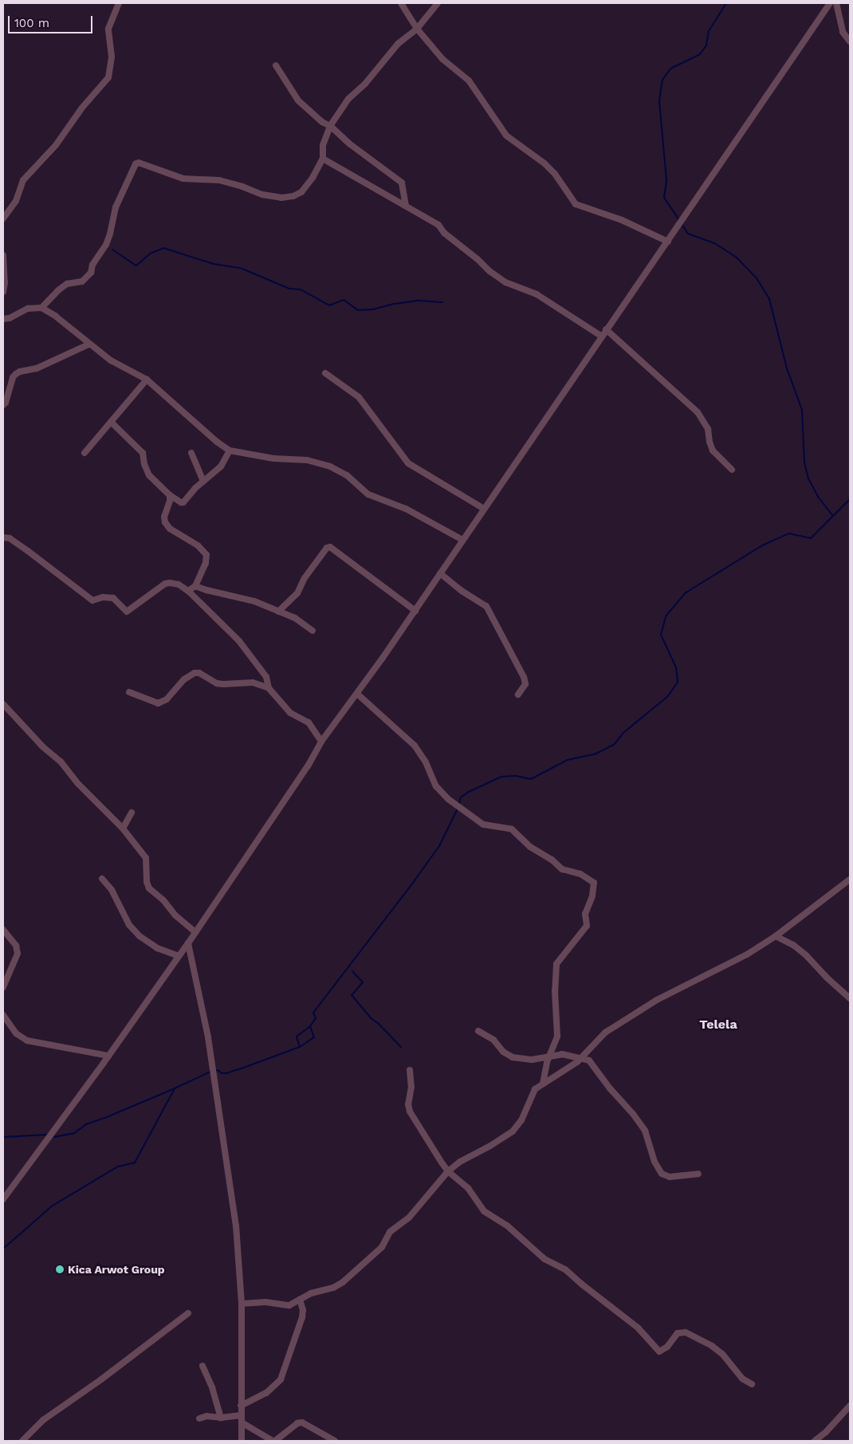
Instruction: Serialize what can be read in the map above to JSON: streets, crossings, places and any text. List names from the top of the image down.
{
  "districts": ["Telela"],
  "places": ["Kica Arwot Group"],
  "scale_bar": "100 m"
}
